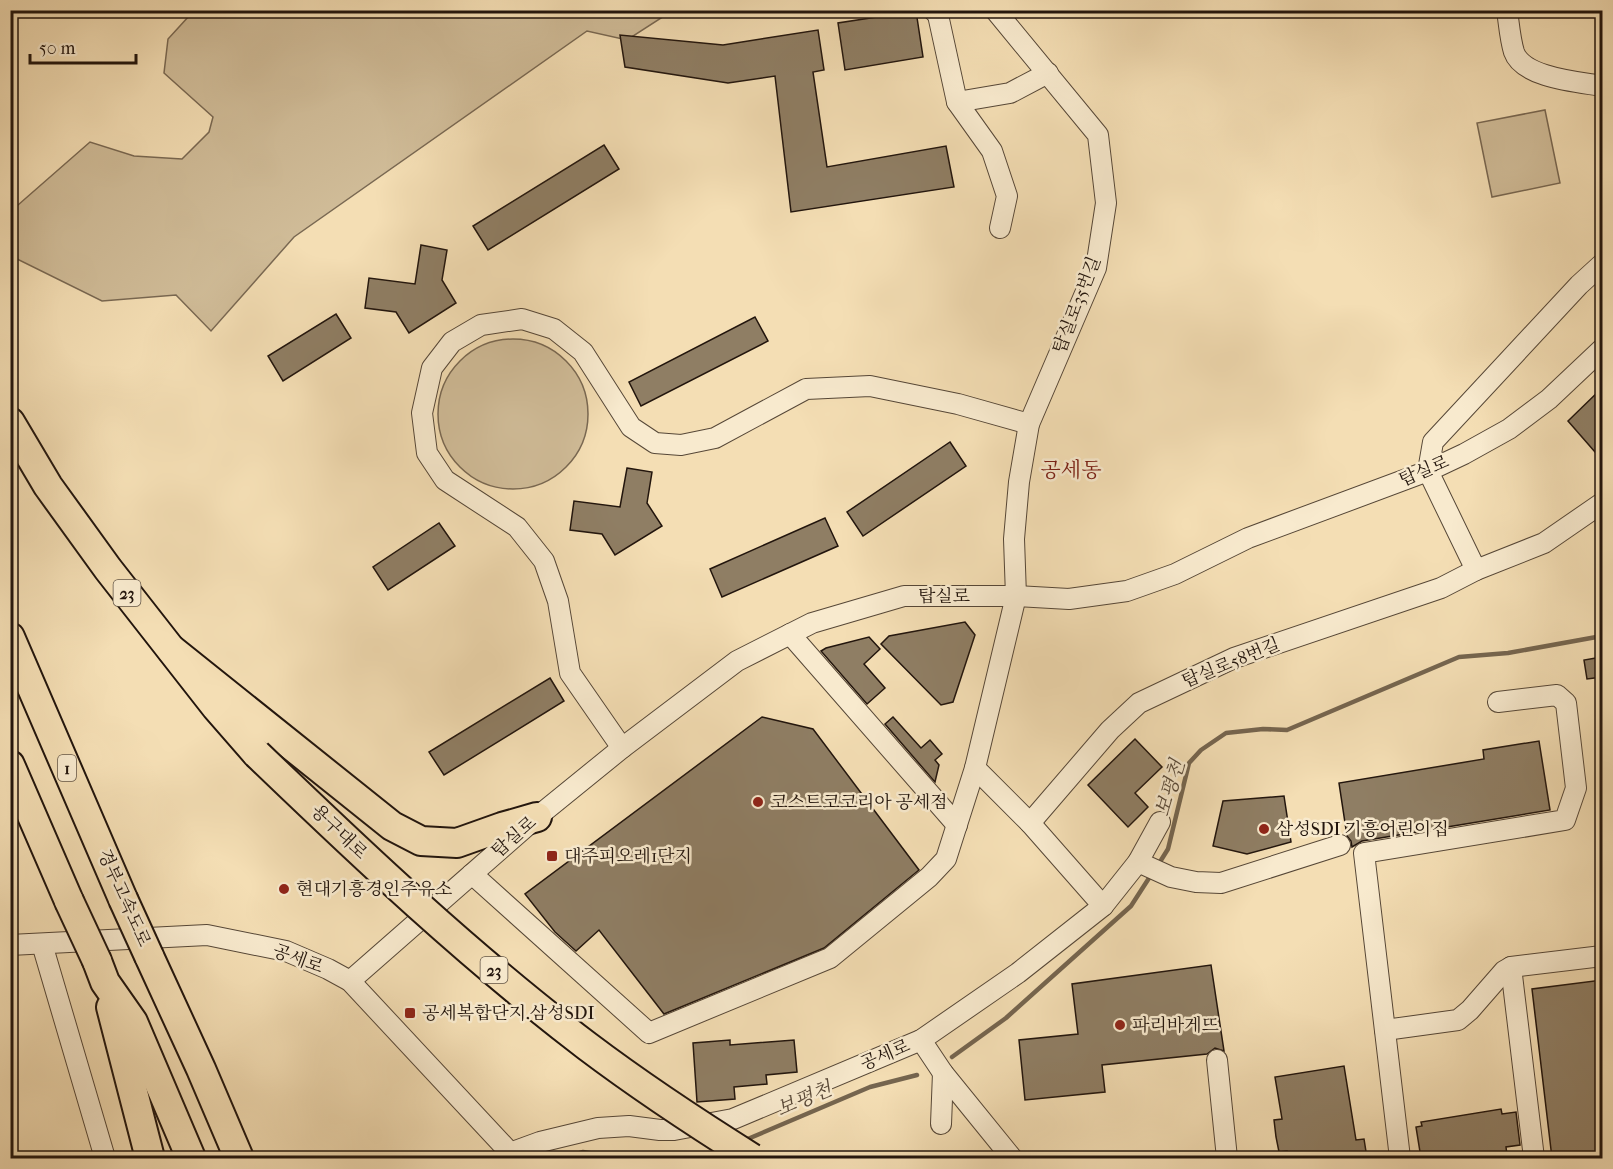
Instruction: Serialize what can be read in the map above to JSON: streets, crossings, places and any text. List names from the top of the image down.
{
  "streets": {
    "highway": [
      "23",
      "1",
      "용구대로",
      "경부고속도로"
    ],
    "street": [
      "탑실로35번길",
      "탑실로",
      "탑실로58번길",
      "공세로"
    ]
  },
  "crossings": [
    ["탑실로35번길", "탑실로"],
    ["탑실로", "공세로"]
  ],
  "districts": ["공세동"],
  "water": ["보평천"],
  "places": {
    "other": [
      "코스트코코리아 공세점",
      "삼성SDI 기흥어린이집",
      "현대기흥경인주유소",
      "파리바게뜨"
    ],
    "transit": ["대주피오레1단지", "공세복합단지.삼성SDI"]
  },
  "scale_bar": "50 m"
}
